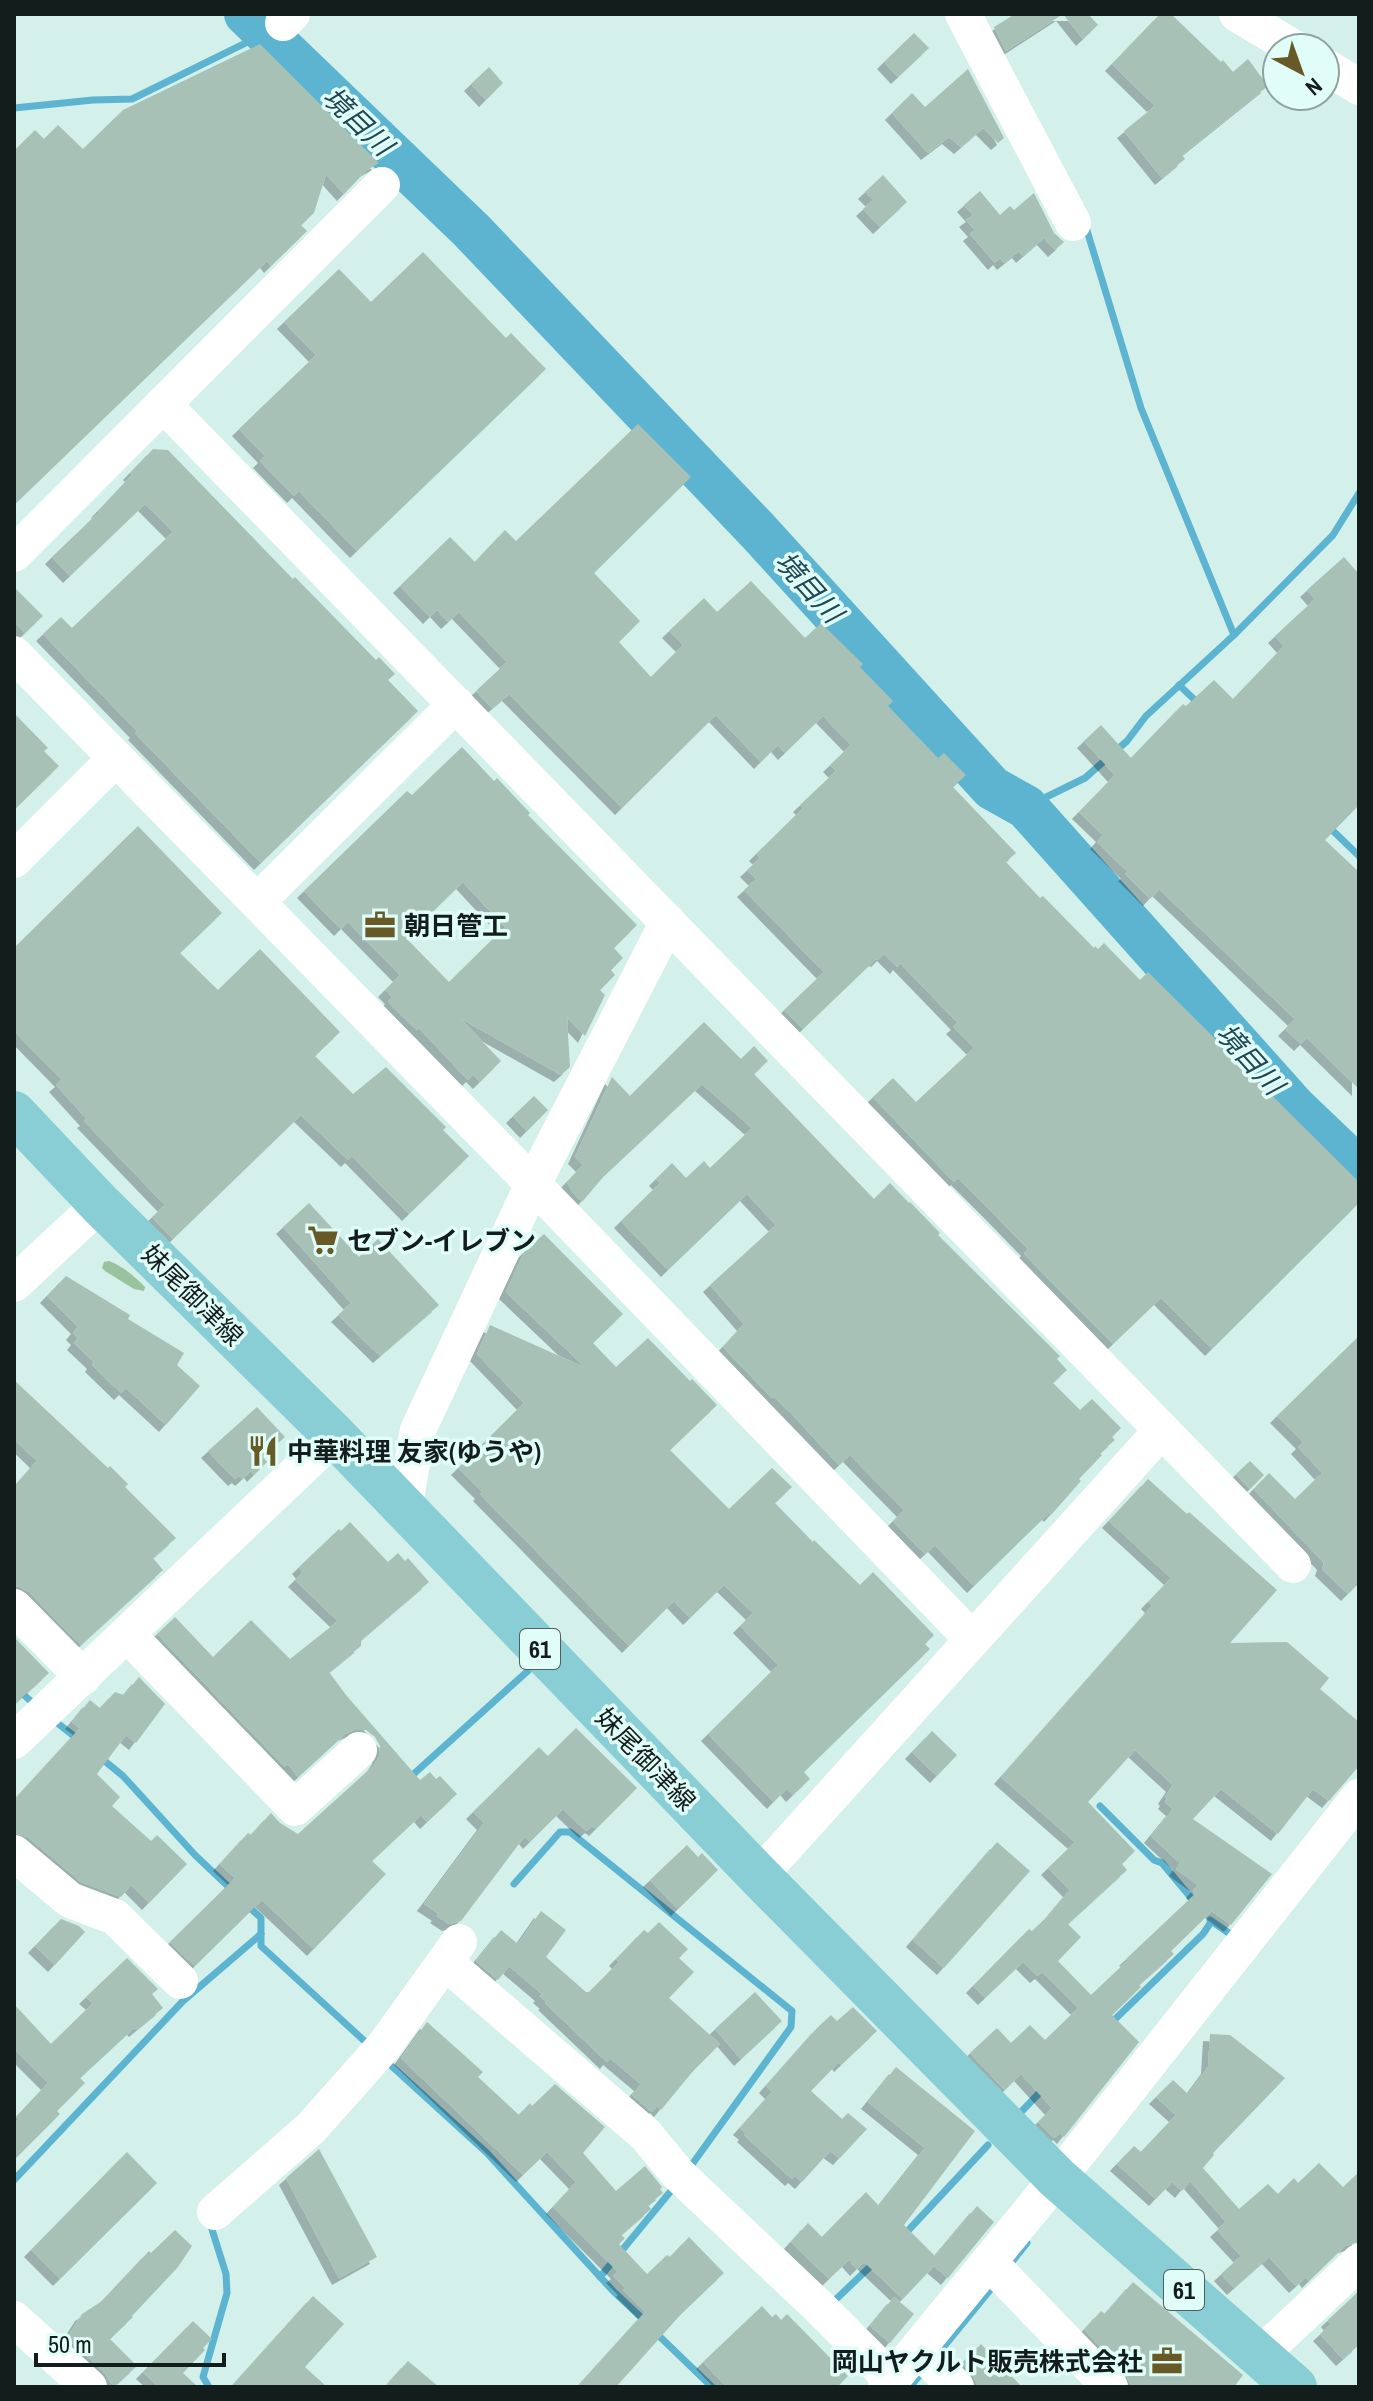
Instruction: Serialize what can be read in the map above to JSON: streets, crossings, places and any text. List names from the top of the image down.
{
  "streets": {
    "main road": ["妹尾御津線", "61"]
  },
  "water": ["境目川"],
  "places": {
    "office": ["朝日管工", "岡山ヤクルト販売株式会社"],
    "supermarket": ["セブン-イレブン"],
    "restaurant": ["中華料理 友家(ゆうや)"]
  },
  "scale_bar": "50 m",
  "north": "bottom right"
}
